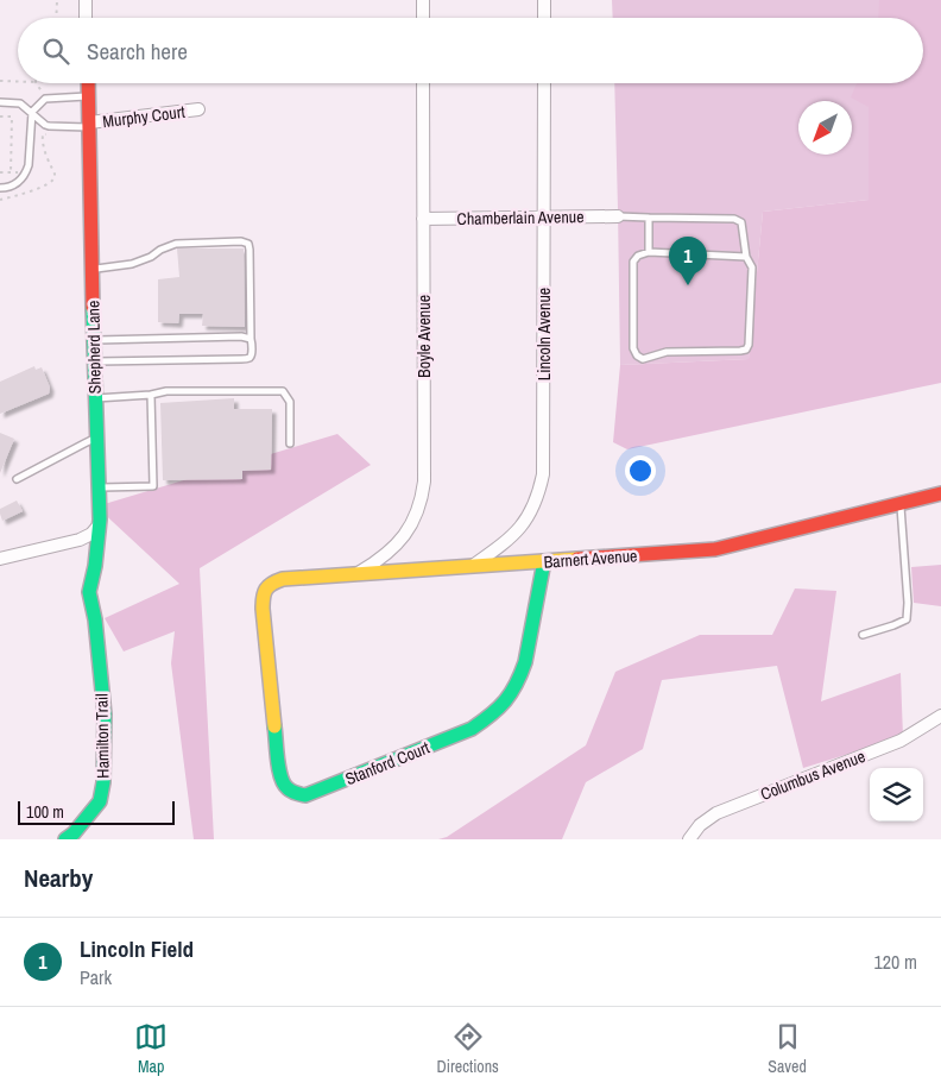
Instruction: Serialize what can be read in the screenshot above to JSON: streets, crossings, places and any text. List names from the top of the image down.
{
  "streets": {
    "street": [
      "Murphy Court",
      "Chamberlain Avenue",
      "Lincoln Avenue",
      "Boyle Avenue",
      "Shepherd Lane",
      "Barnert Avenue",
      "Hamilton Trail",
      "Stanford Court",
      "Columbus Avenue"
    ]
  },
  "crossings": [
    ["Murphy Court", "Shepherd Lane"],
    ["Chamberlain Avenue", "Lincoln Avenue"],
    ["Chamberlain Avenue", "Boyle Avenue"],
    ["Lincoln Avenue", "Barnert Avenue"],
    ["Boyle Avenue", "Barnert Avenue"],
    ["Shepherd Lane", "Hamilton Trail"],
    ["Barnert Avenue", "Stanford Court"]
  ],
  "scale_bar": "100 m",
  "north": "bottom left",
  "page": {
    "search": "Search here",
    "pins": "1",
    "scale": "100 m",
    "heading": "Nearby",
    "list": [
      {
        "mark": "1",
        "name": "Lincoln Field",
        "note": "Park",
        "value": "120 m"
      }
    ],
    "nav": ["Map", "Directions", "Saved"]
  }
}
